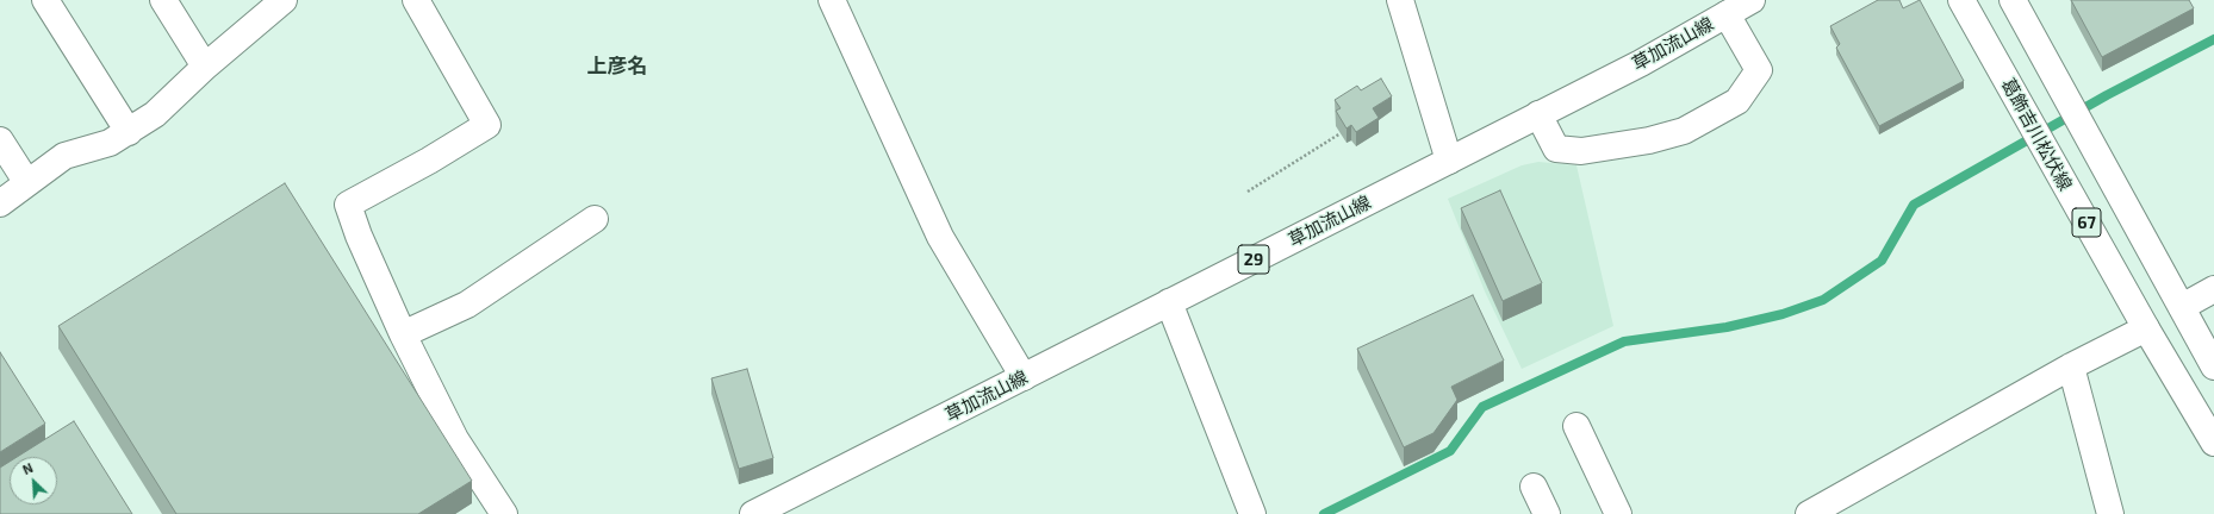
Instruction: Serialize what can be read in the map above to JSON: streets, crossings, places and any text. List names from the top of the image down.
{
  "streets": {
    "main road": [
      "草加流山線",
      "葛飾吉川松伏線",
      "67",
      "29"
    ]
  },
  "districts": ["上彦名"],
  "north": "top left"
}
